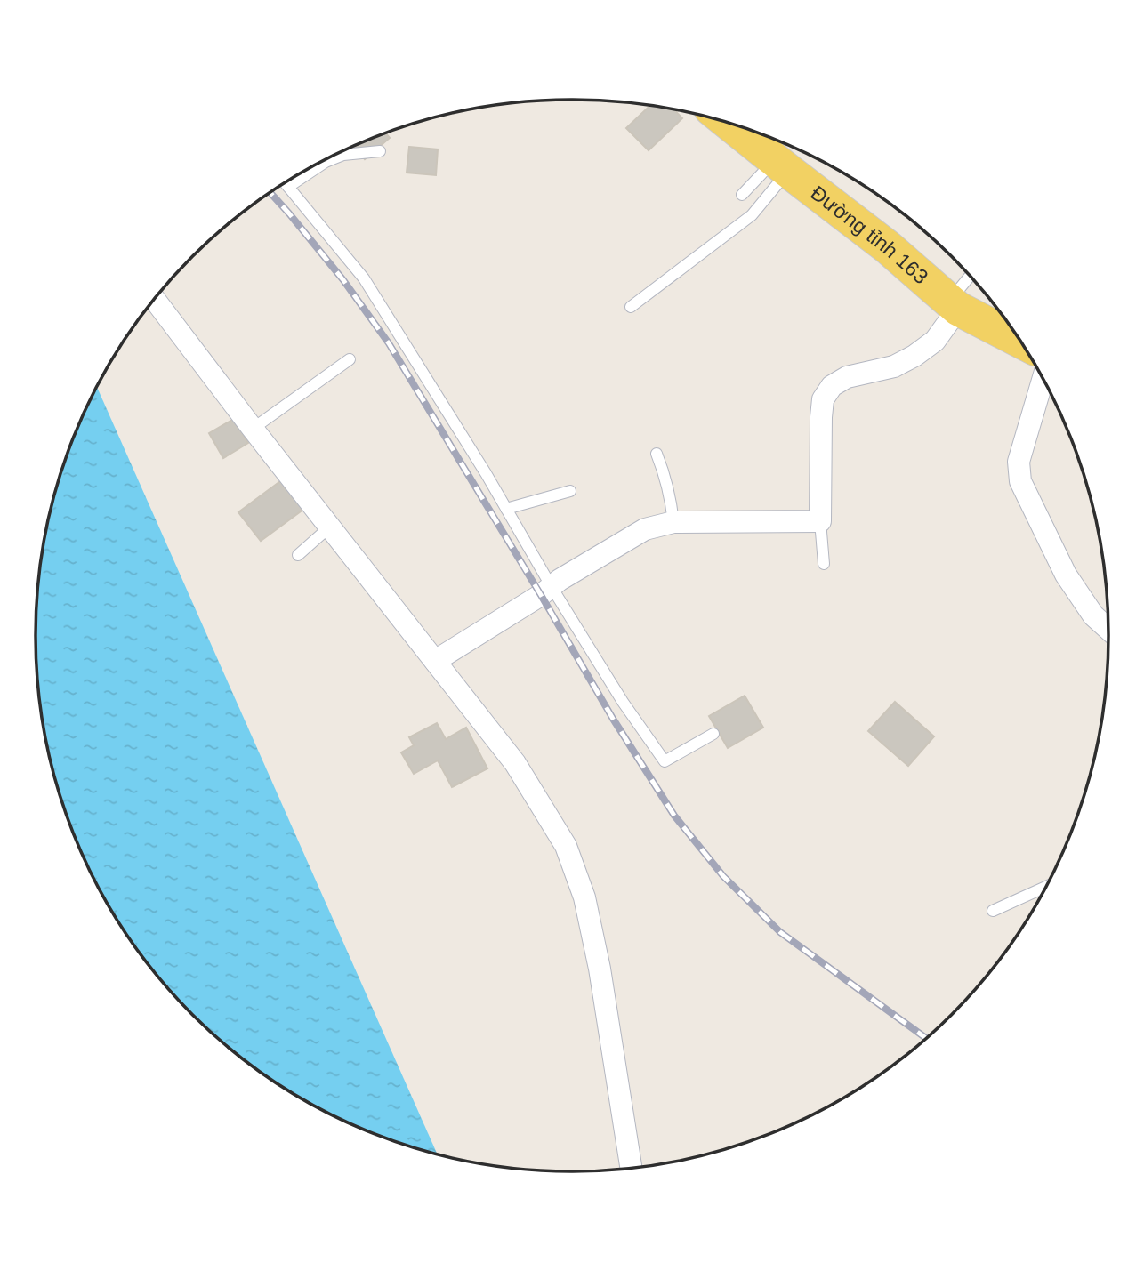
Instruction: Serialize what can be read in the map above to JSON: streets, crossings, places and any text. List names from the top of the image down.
{
  "streets": {
    "main road": ["Đường tỉnh 163"]
  }
}
